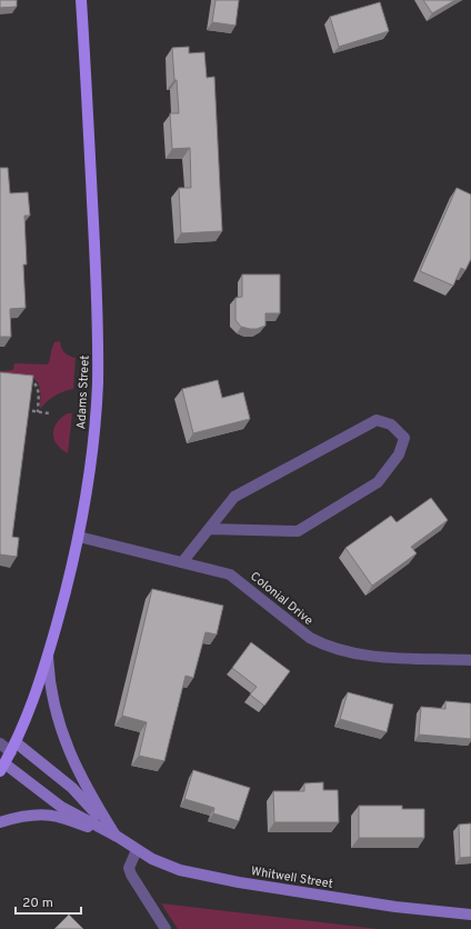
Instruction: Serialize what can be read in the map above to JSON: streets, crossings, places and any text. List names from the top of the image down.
{
  "streets": {
    "main road": ["Adams Street"],
    "street": ["Colonial Drive", "Whitwell Street"]
  },
  "crossings": [
    ["Adams Street", "Colonial Drive"],
    ["Adams Street", "Whitwell Street"]
  ],
  "scale_bar": "20 m"
}
